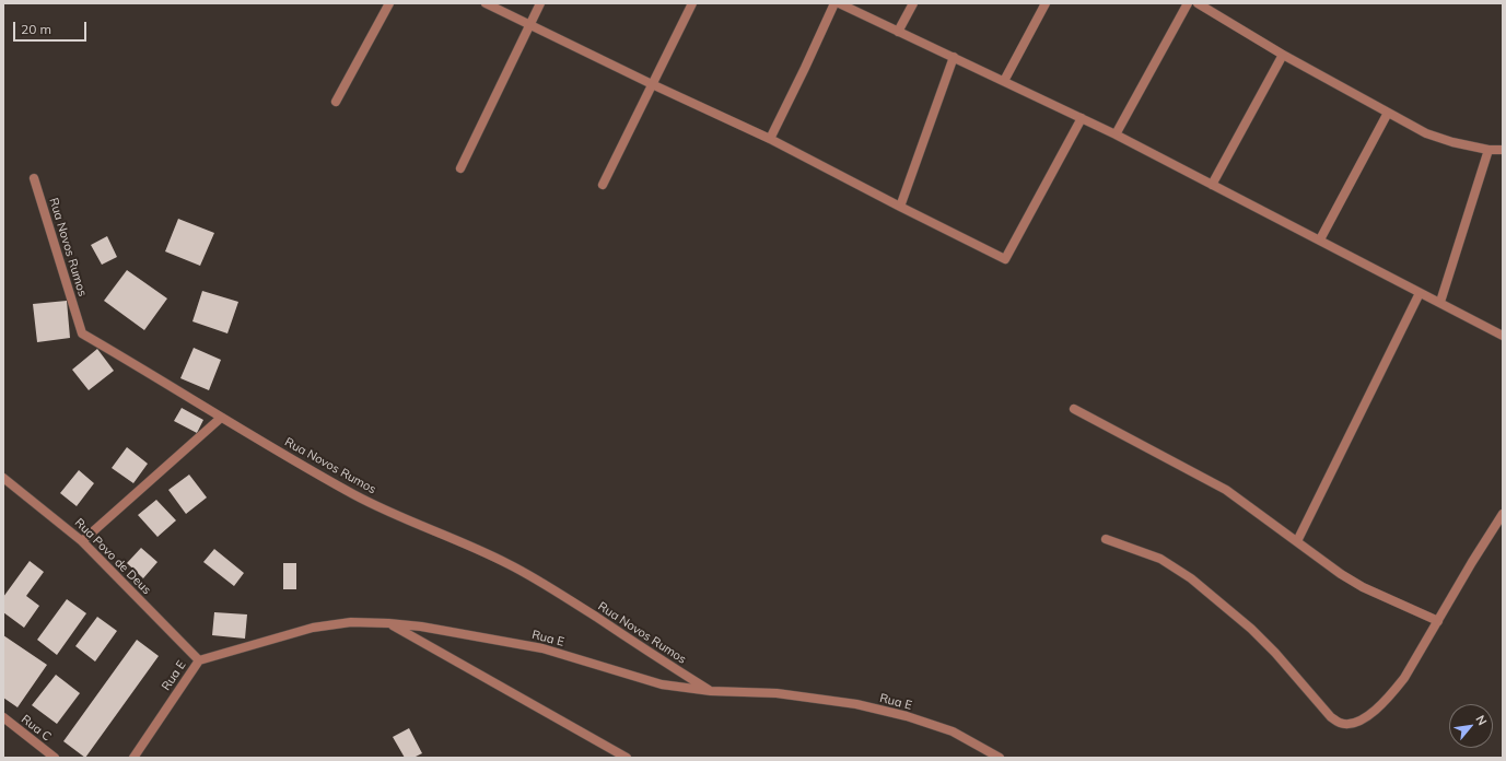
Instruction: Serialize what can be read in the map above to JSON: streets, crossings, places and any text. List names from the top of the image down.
{
  "streets": {
    "street": [
      "Rua Novos Rumos",
      "Rua Povo de Deus",
      "Rua E",
      "Rua C"
    ]
  },
  "crossings": [
    ["Rua Novos Rumos", "Rua E"],
    ["Rua Povo de Deus", "Rua E"]
  ],
  "scale_bar": "20 m",
  "north": "top right"
}
